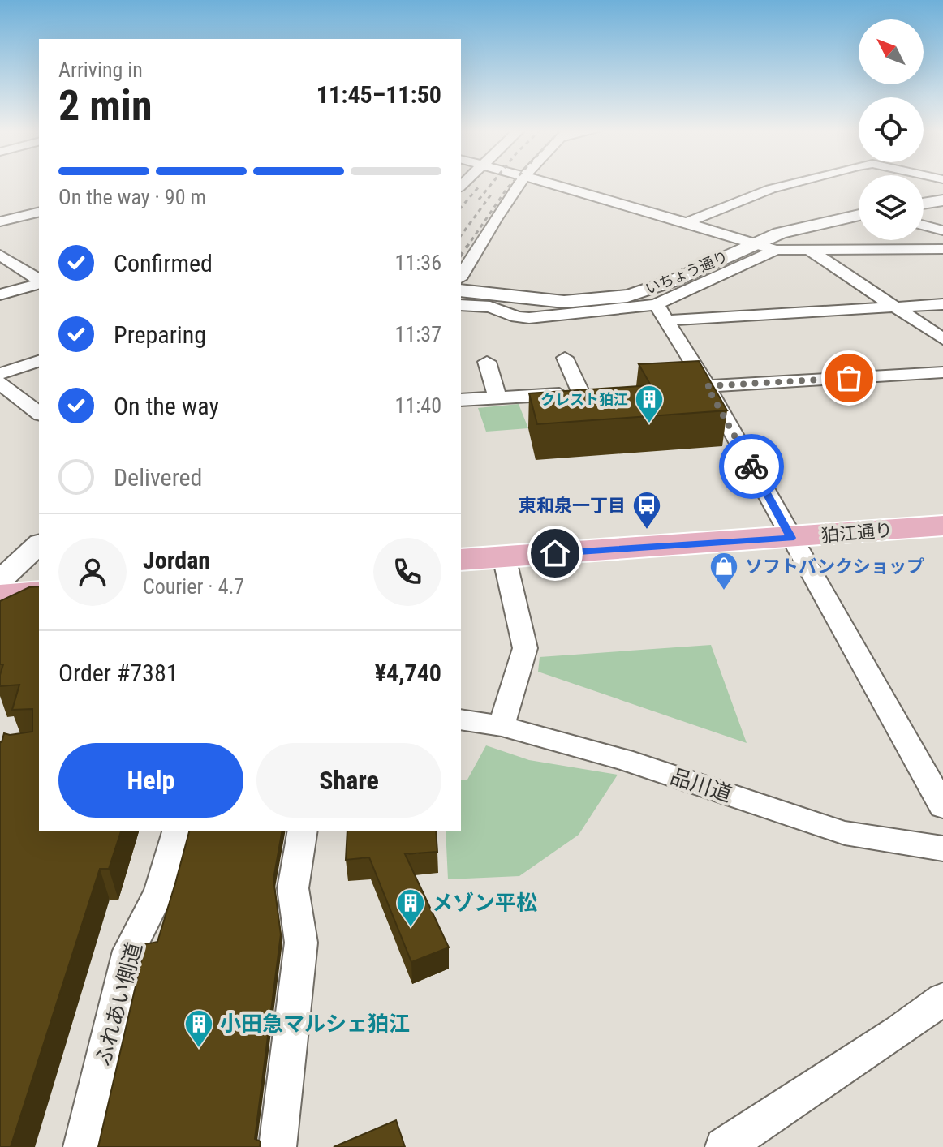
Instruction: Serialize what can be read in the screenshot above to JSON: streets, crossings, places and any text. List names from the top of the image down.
{
  "streets": {
    "main road": ["狛江通り"],
    "street": ["いちょう通り", "品川道", "ふれあい側道"]
  },
  "places": {
    "building": ["クレスト狛江", "メゾン平松", "小田急マルシェ狛江"],
    "bus stop": ["東和泉一丁目"],
    "shop": ["ソフトバンクショップ"]
  },
  "north": "top left",
  "page": {
    "heading": ["2 min", "Arriving in", "11:45–11:50"],
    "panel": [
      "Jordan",
      "Courier · 4.7",
      "Order #7381",
      "¥4,740"
    ],
    "bar": "On the way · 90 m",
    "list": [
      ["Confirmed", "11:36"],
      ["Preparing", "11:37"],
      ["On the way", "11:40"],
      "Delivered"
    ],
    "buttons": ["Help", "Share"]
  }
}
